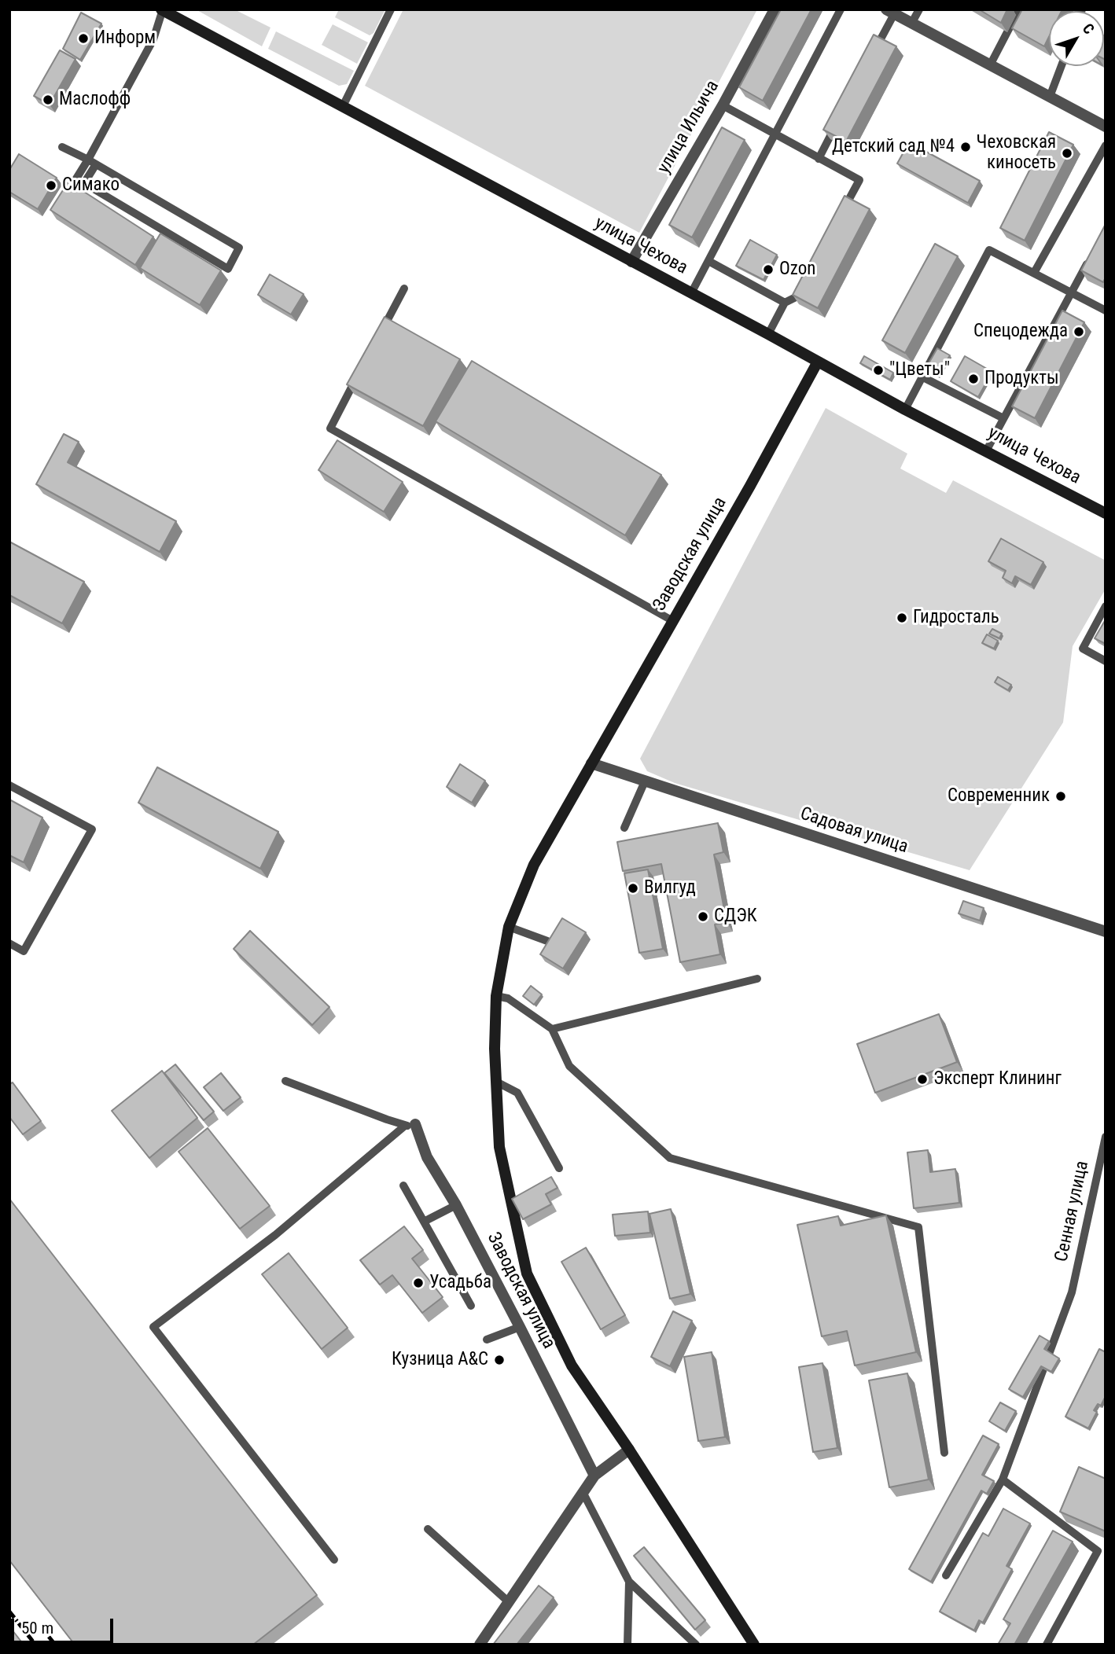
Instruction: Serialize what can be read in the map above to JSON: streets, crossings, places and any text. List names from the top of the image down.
{
  "streets": {
    "main road": ["улица Чехова", "Заводская улица"],
    "street": ["улица Ильича", "Садовая улица"],
    "lane": ["Сенная улица"]
  },
  "crossings": [
    ["улица Ильича", "улица Чехова"],
    ["улица Чехова", "Заводская улица"],
    ["Заводская улица", "Садовая улица"]
  ],
  "places": [
    "Информ",
    "Маслофф",
    "Детский сад №4",
    "Чеховская киносеть",
    "Симако",
    "Ozon",
    "Спецодежда",
    "\"Цветы\"",
    "Продукты",
    "Гидросталь",
    "Современник",
    "Вилгуд",
    "СДЭК",
    "Эксперт Клининг",
    "Усадьба",
    "Кузница А&С"
  ],
  "scale_bar": "50 m",
  "north": "top right"
}
